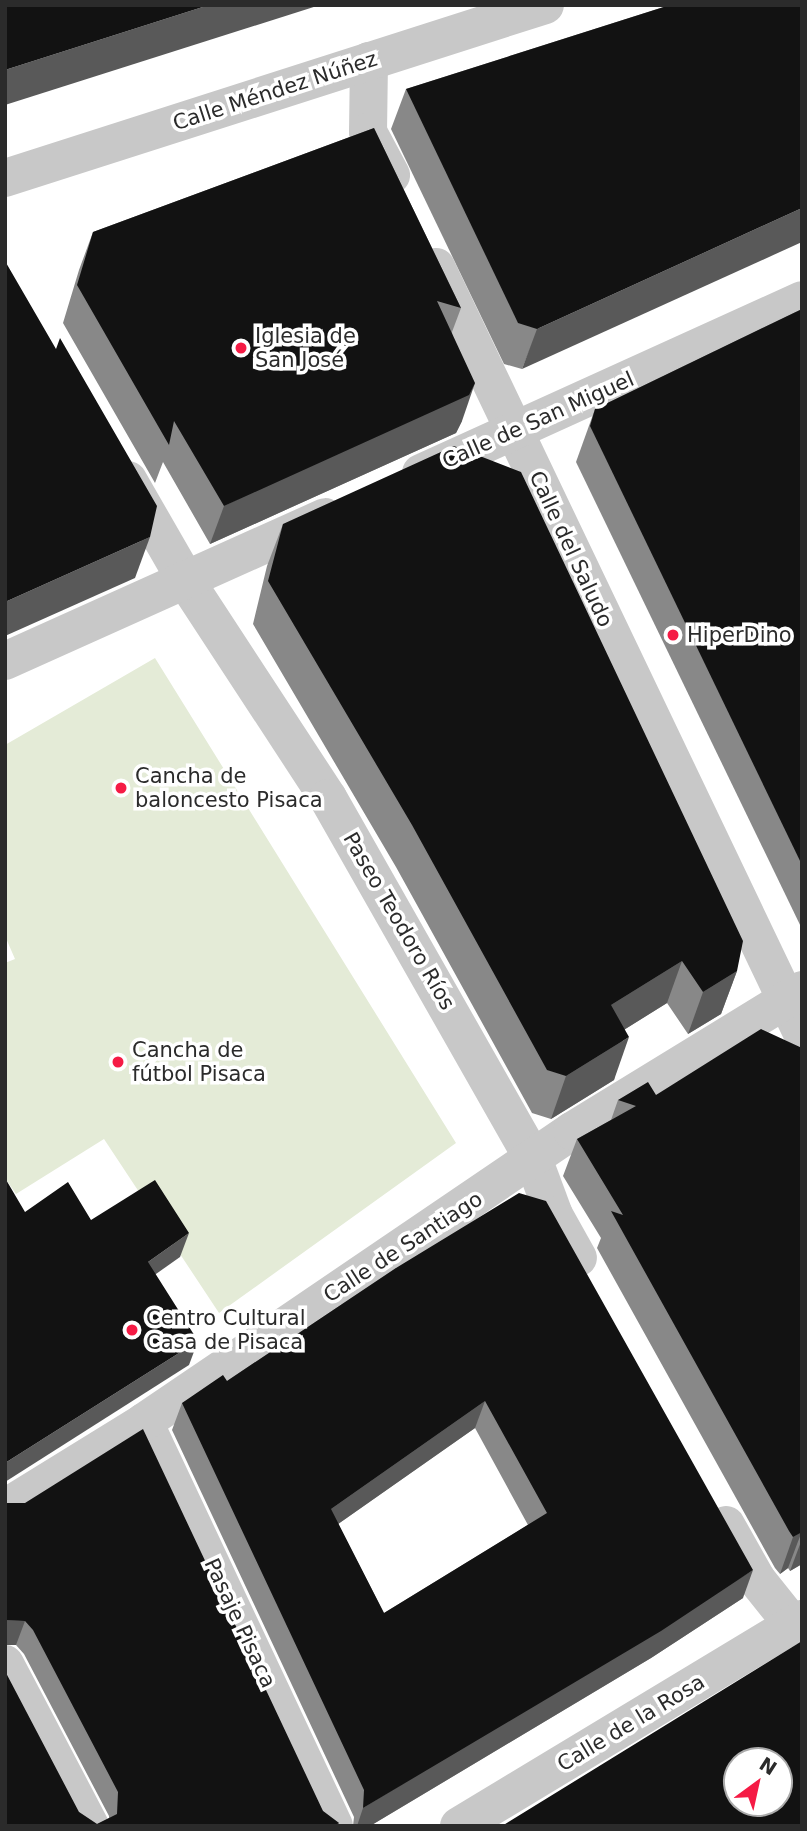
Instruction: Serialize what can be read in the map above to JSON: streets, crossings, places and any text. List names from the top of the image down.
{
  "streets": {
    "street": [
      "Calle Méndez Núñez",
      "Calle de San Miguel",
      "Calle del Saludo",
      "Paseo Teodoro Ríos",
      "Calle de Santiago",
      "Pasaje Pisaca",
      "Calle de la Rosa"
    ]
  },
  "crossings": [
    ["Calle de San Miguel", "Calle del Saludo"],
    ["Calle de San Miguel", "Paseo Teodoro Ríos"],
    ["Calle del Saludo", "Calle de Santiago"],
    ["Paseo Teodoro Ríos", "Calle de Santiago"],
    ["Calle de Santiago", "Pasaje Pisaca"]
  ],
  "places": [
    "Iglesia de San José",
    "HiperDino",
    "Cancha de baloncesto Pisaca",
    "Cancha de fútbol Pisaca",
    "Centro Cultural Casa de Pisaca"
  ],
  "north": "top right"
}
